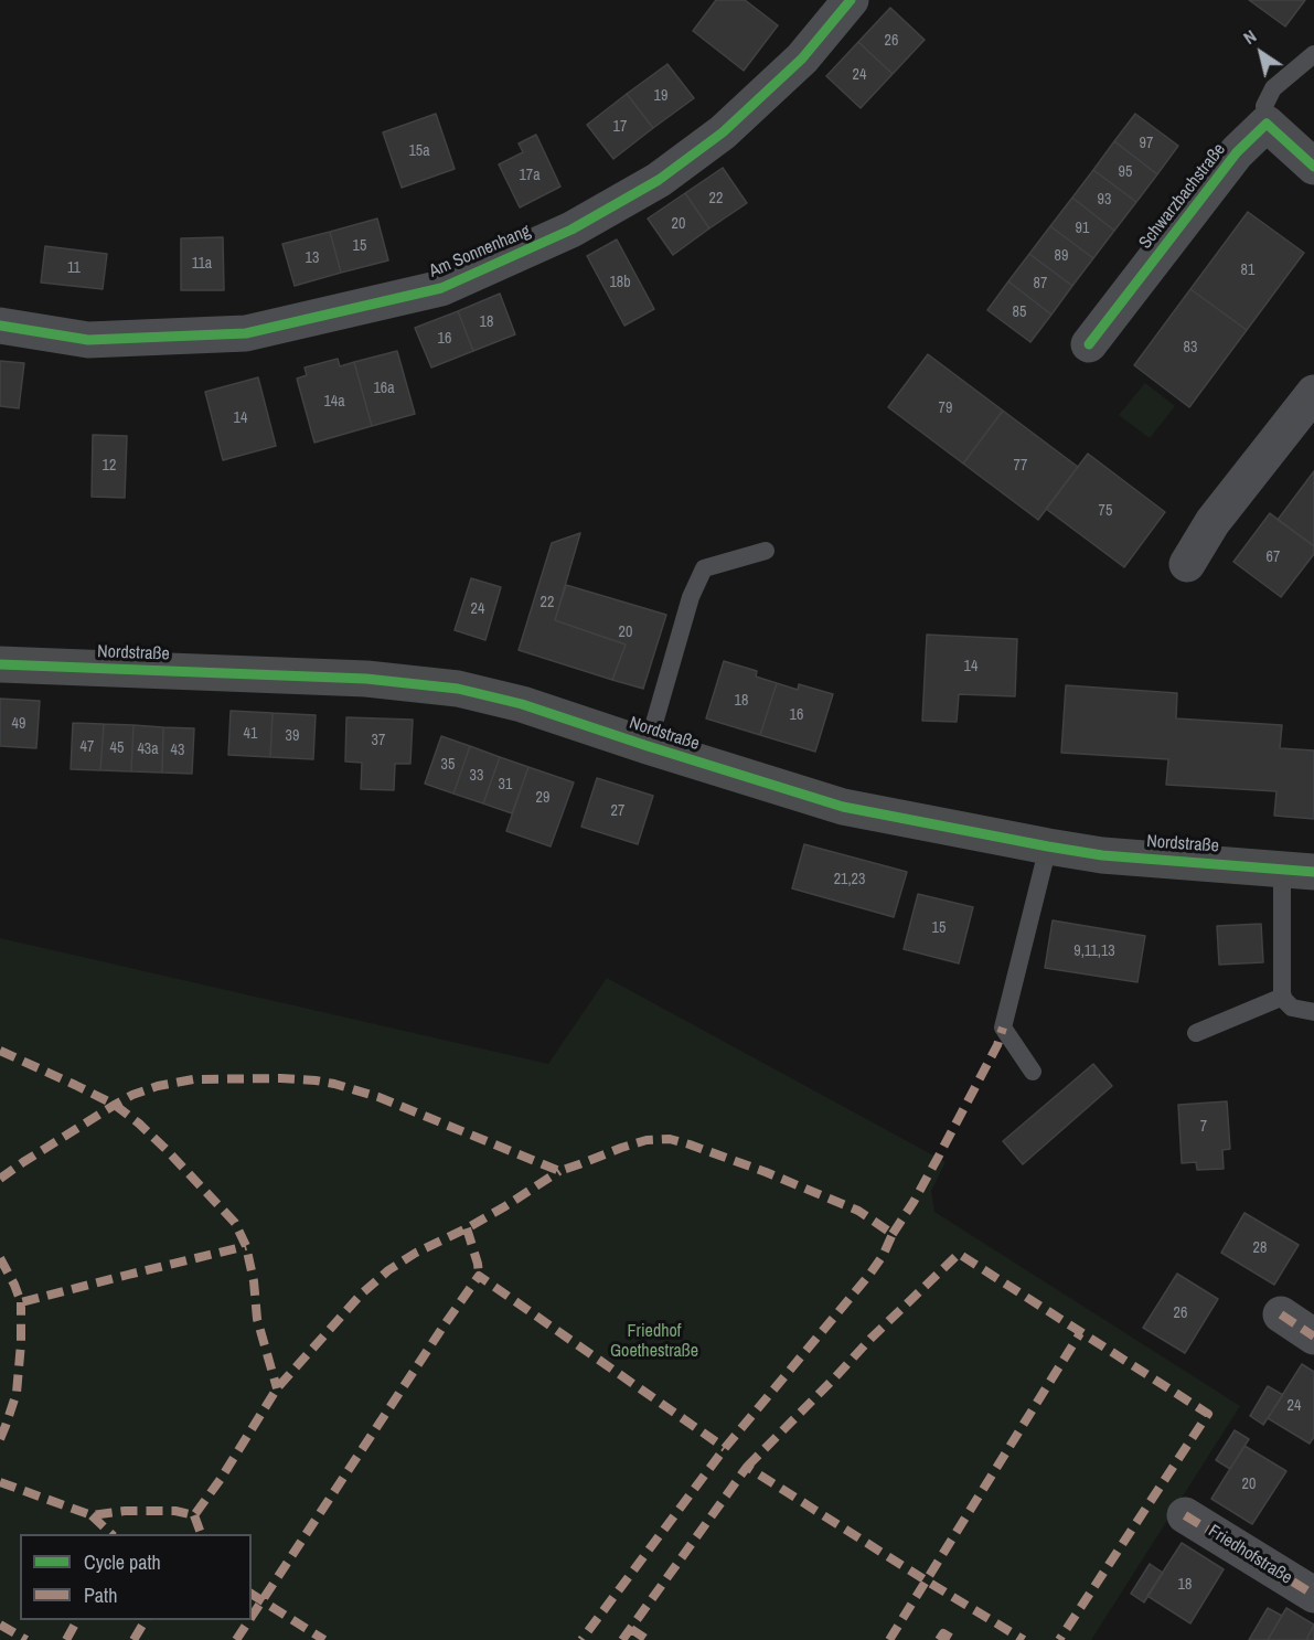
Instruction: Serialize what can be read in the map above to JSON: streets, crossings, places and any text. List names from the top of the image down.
{
  "streets": {
    "main road": ["Nordstraße"],
    "street": ["Schwarzbachstraße", "Am Sonnenhang", "Friedhofstraße"]
  },
  "parks": ["Friedhof Goethestraße"],
  "house_numbers": [
    "26",
    "24",
    "19",
    "17",
    "97",
    "15a",
    "95",
    "17a",
    "22",
    "93",
    "20",
    "91",
    "15",
    "89",
    "13",
    "11a",
    "11",
    "81",
    "18b",
    "87",
    "85",
    "18",
    "16",
    "83",
    "16a",
    "14a",
    "79",
    "14",
    "12",
    "77",
    "75",
    "67",
    "22",
    "24",
    "20",
    "14",
    "18",
    "16",
    "49",
    "41",
    "39",
    "37",
    "47",
    "45",
    "43a",
    "43",
    "35",
    "33",
    "31",
    "29",
    "27",
    "21,23",
    "15",
    "9,11,13",
    "7",
    "28",
    "26",
    "24",
    "20",
    "18"
  ],
  "legend": ["Cycle path", "Path"],
  "north": "top left"
}
